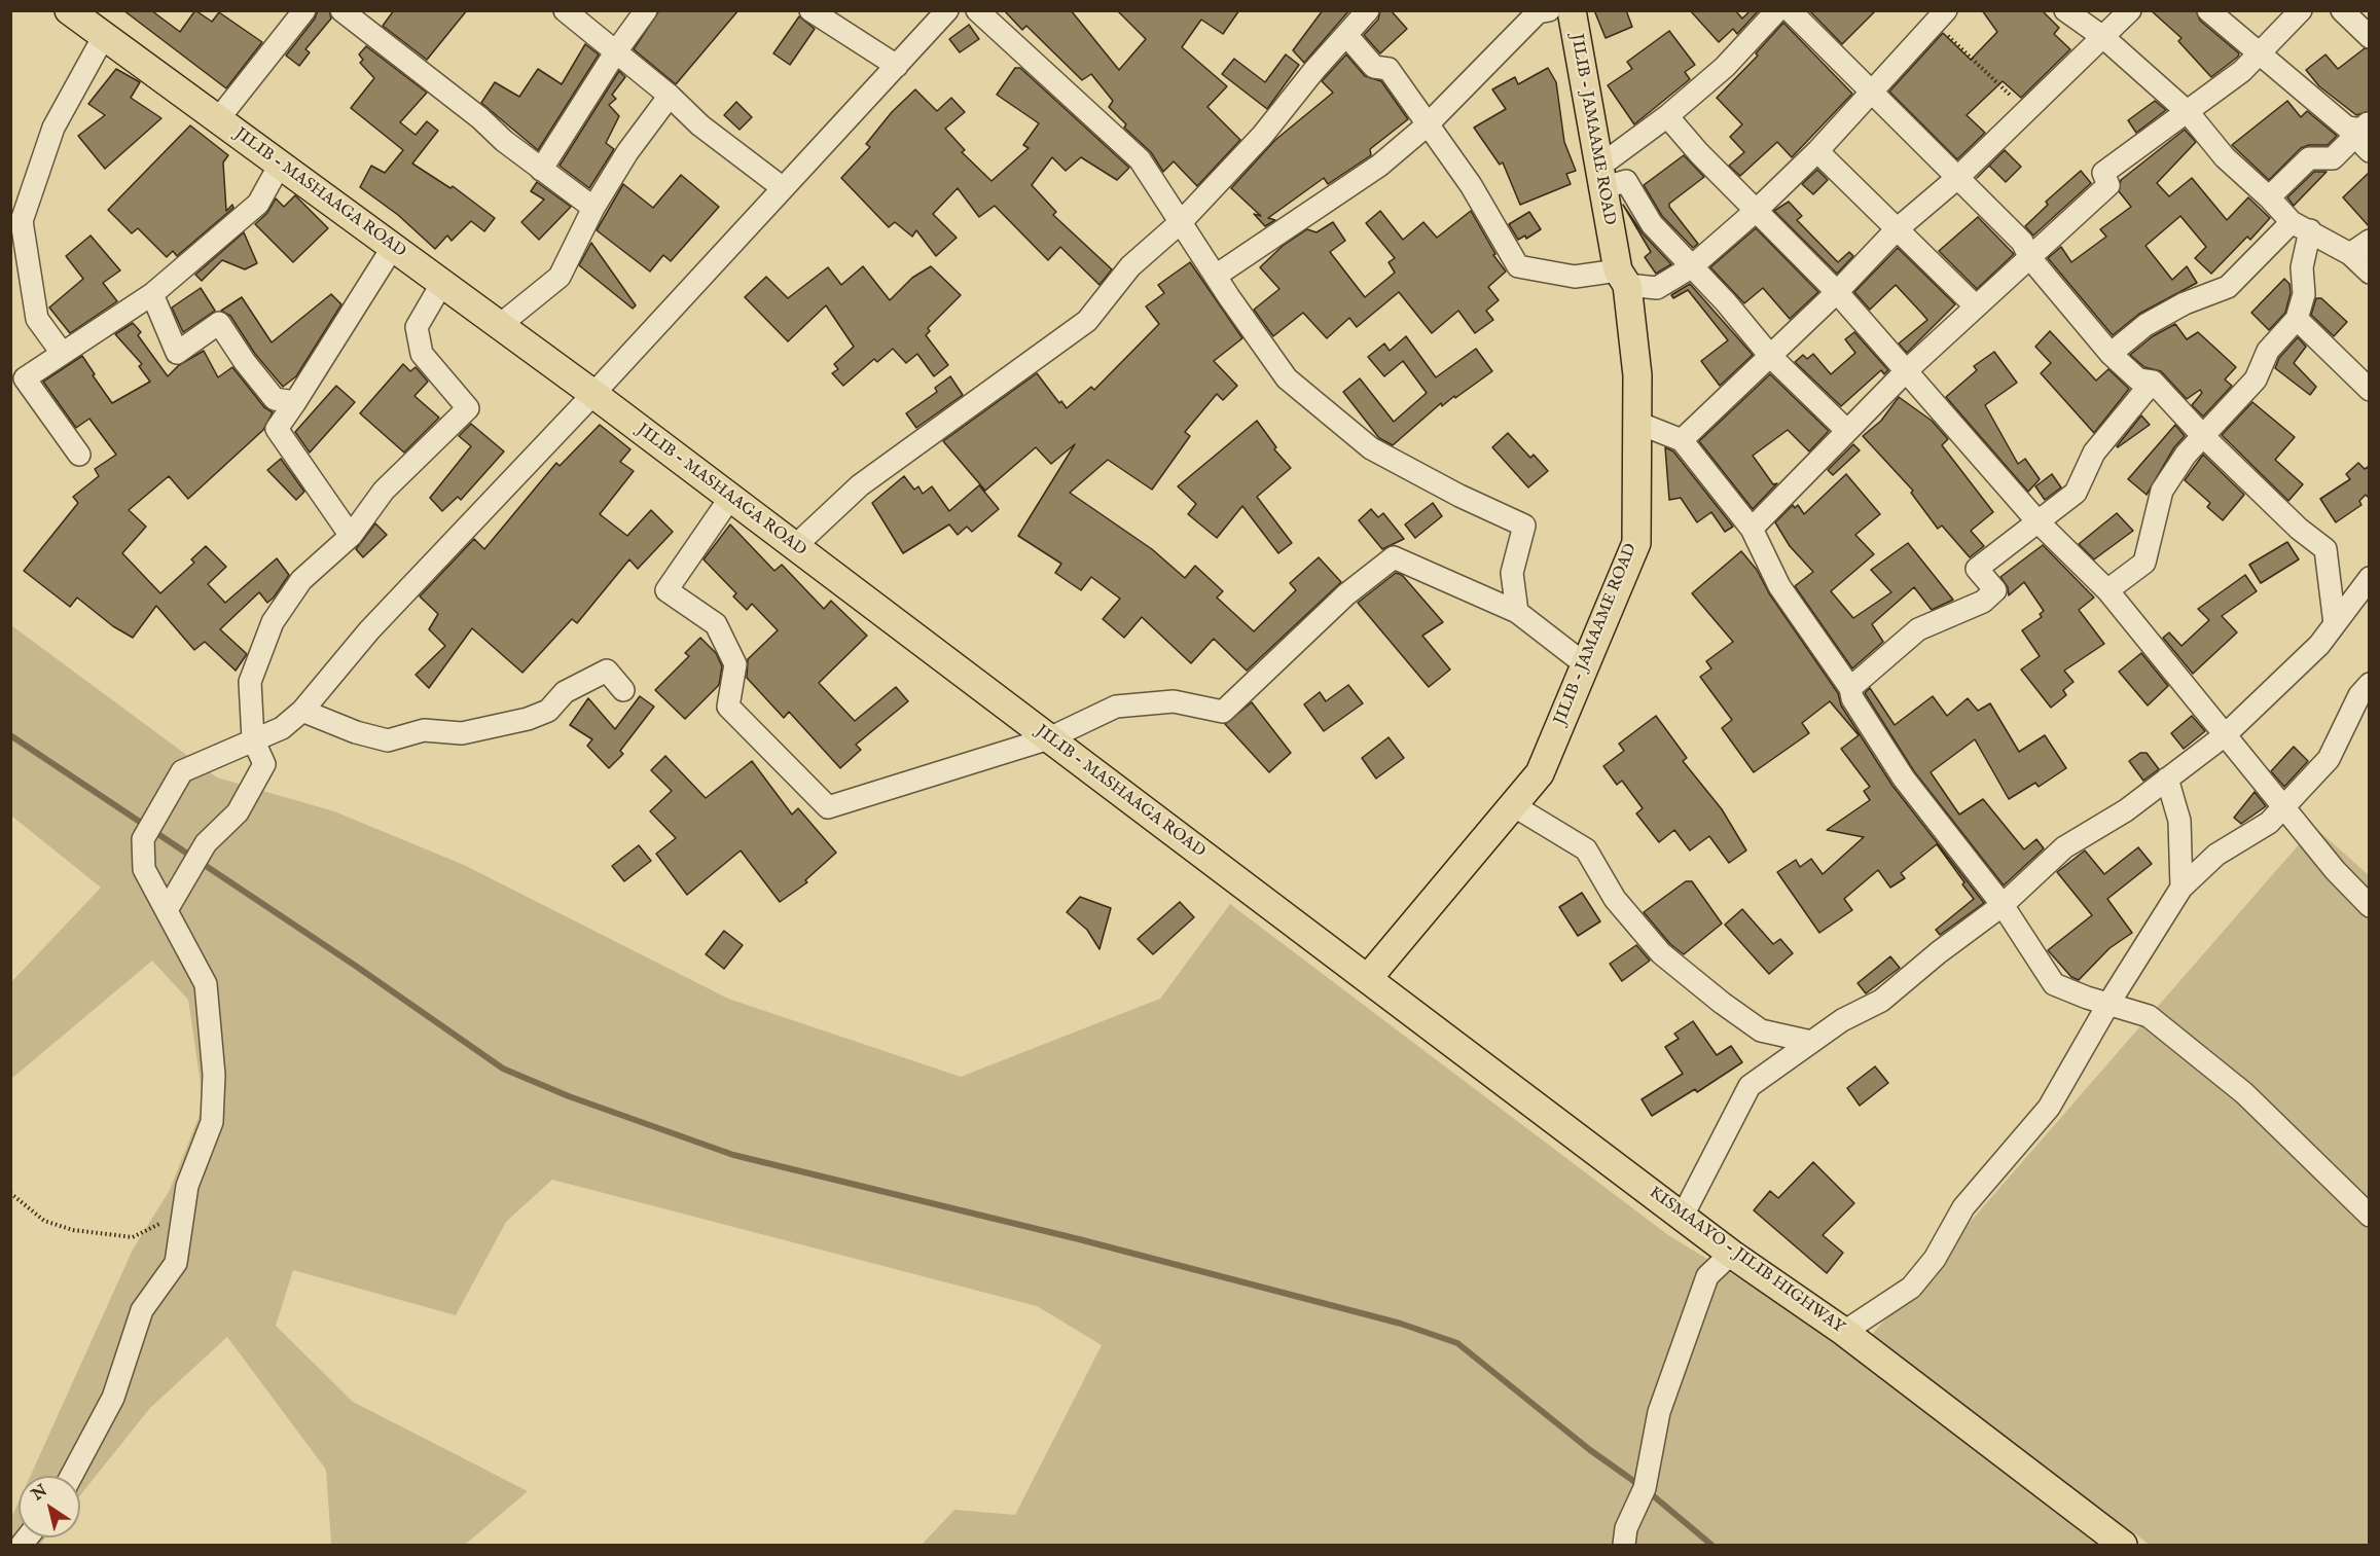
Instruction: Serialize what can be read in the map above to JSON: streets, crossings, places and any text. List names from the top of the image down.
{
  "streets": {
    "main road": ["JILIB - JAMAAME ROAD", "JILIB - MASHAAGA ROAD", "KISMAAYO - JILIB HIGHWAY"]
  },
  "crossings": [
    ["JILIB - JAMAAME ROAD", "JILIB - MASHAAGA ROAD"],
    ["JILIB - JAMAAME ROAD", "KISMAAYO - JILIB HIGHWAY"],
    ["JILIB - MASHAAGA ROAD", "KISMAAYO - JILIB HIGHWAY"]
  ],
  "north": "top left"
}
